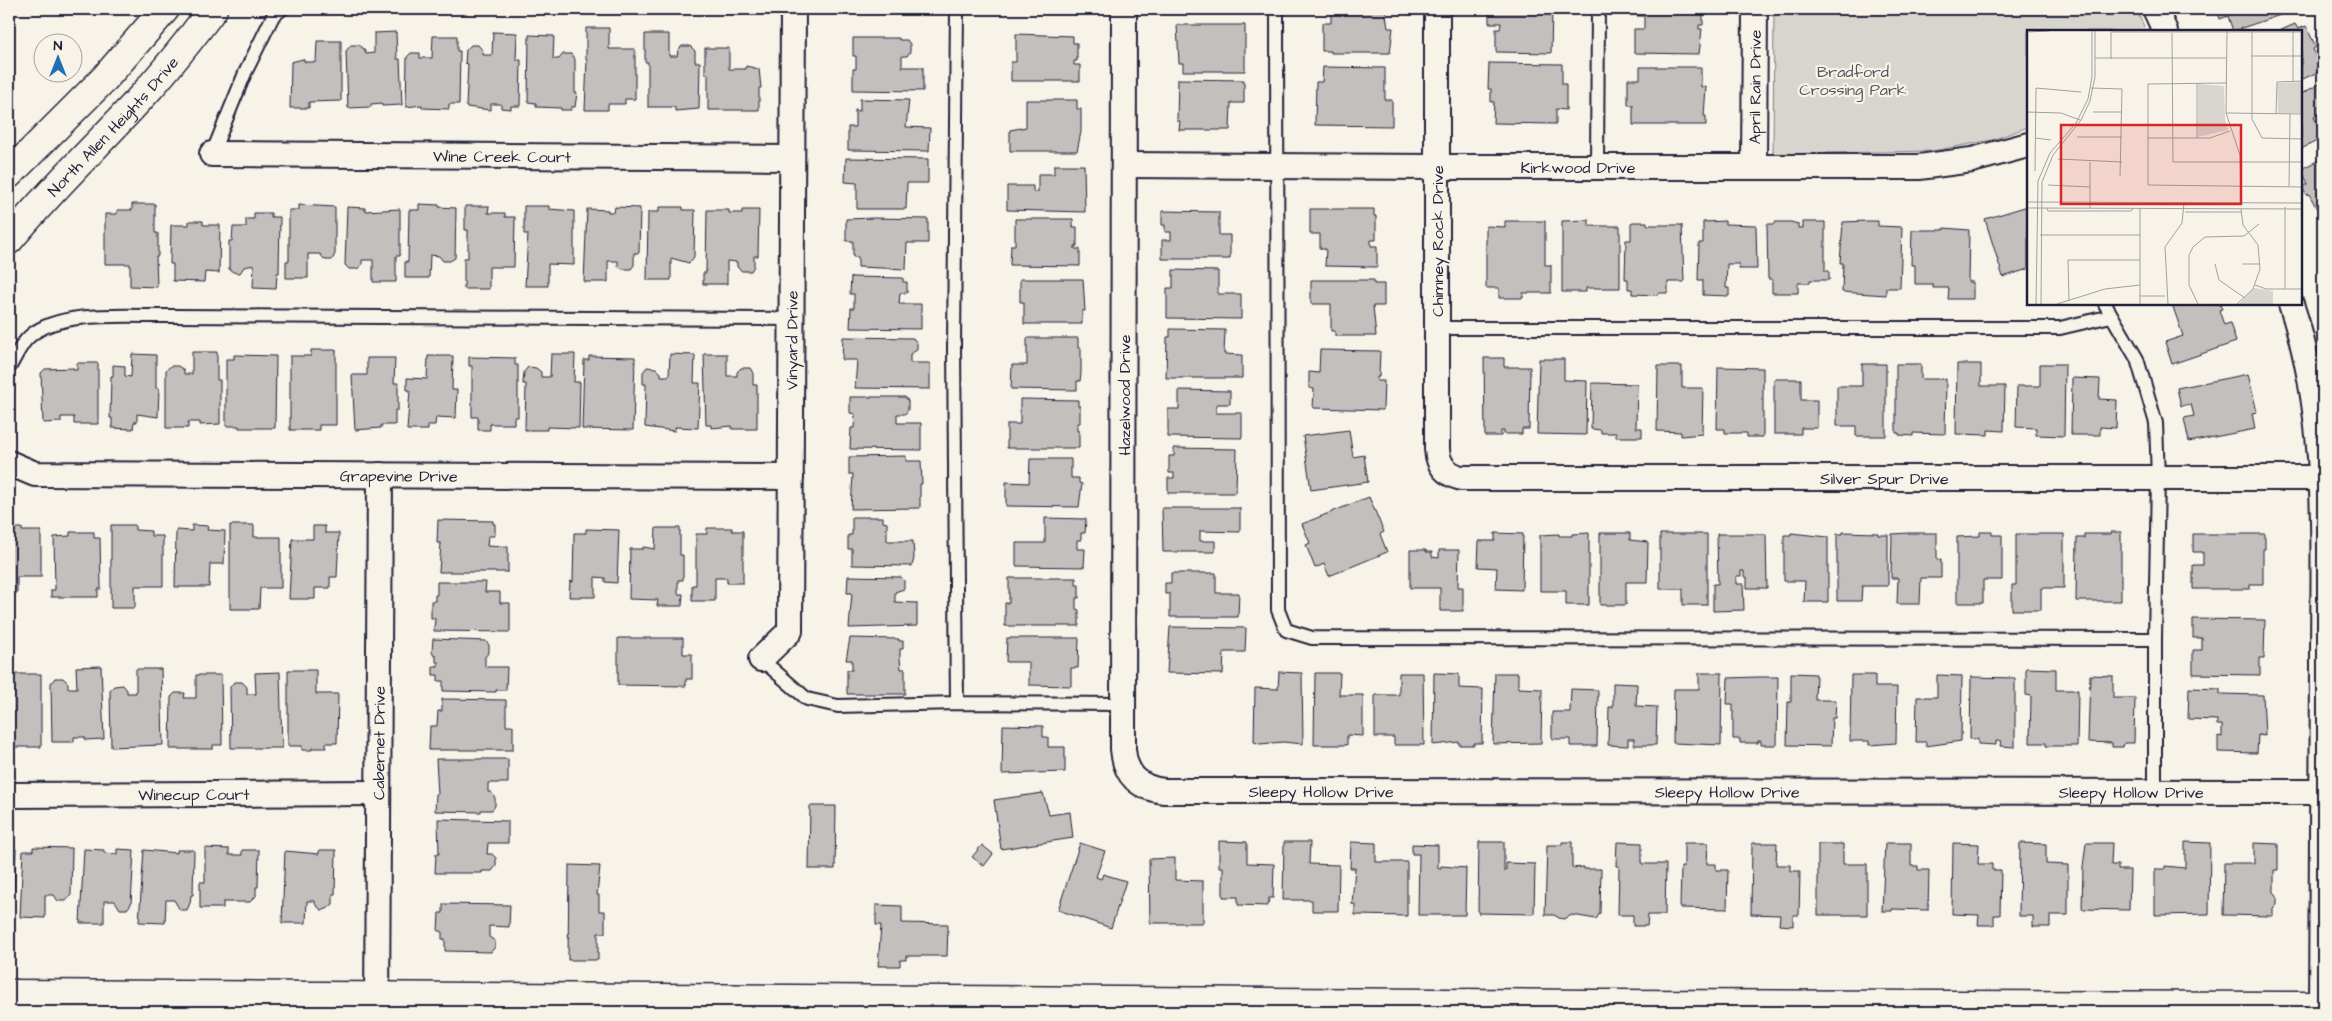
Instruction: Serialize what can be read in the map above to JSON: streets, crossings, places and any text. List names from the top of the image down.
{
  "streets": {
    "main road": ["North Allen Heights Drive"],
    "street": [
      "April Rain Drive",
      "Wine Creek Court",
      "Kirkwood Drive",
      "Chimney Rock Drive",
      "Vinyard Drive",
      "Hazelwood Drive",
      "Grapevine Drive",
      "Silver Spur Drive",
      "Cabernet Drive",
      "Sleepy Hollow Drive",
      "Winecup Court"
    ]
  },
  "crossings": [
    ["April Rain Drive", "Kirkwood Drive"],
    ["Wine Creek Court", "Vinyard Drive"],
    ["Kirkwood Drive", "Chimney Rock Drive"],
    ["Kirkwood Drive", "Hazelwood Drive"],
    ["Chimney Rock Drive", "Silver Spur Drive"],
    ["Vinyard Drive", "Grapevine Drive"],
    ["Hazelwood Drive", "Sleepy Hollow Drive"],
    ["Grapevine Drive", "Cabernet Drive"],
    ["Cabernet Drive", "Winecup Court"]
  ],
  "parks": ["Bradford Crossing Park"],
  "north": "top"
}
